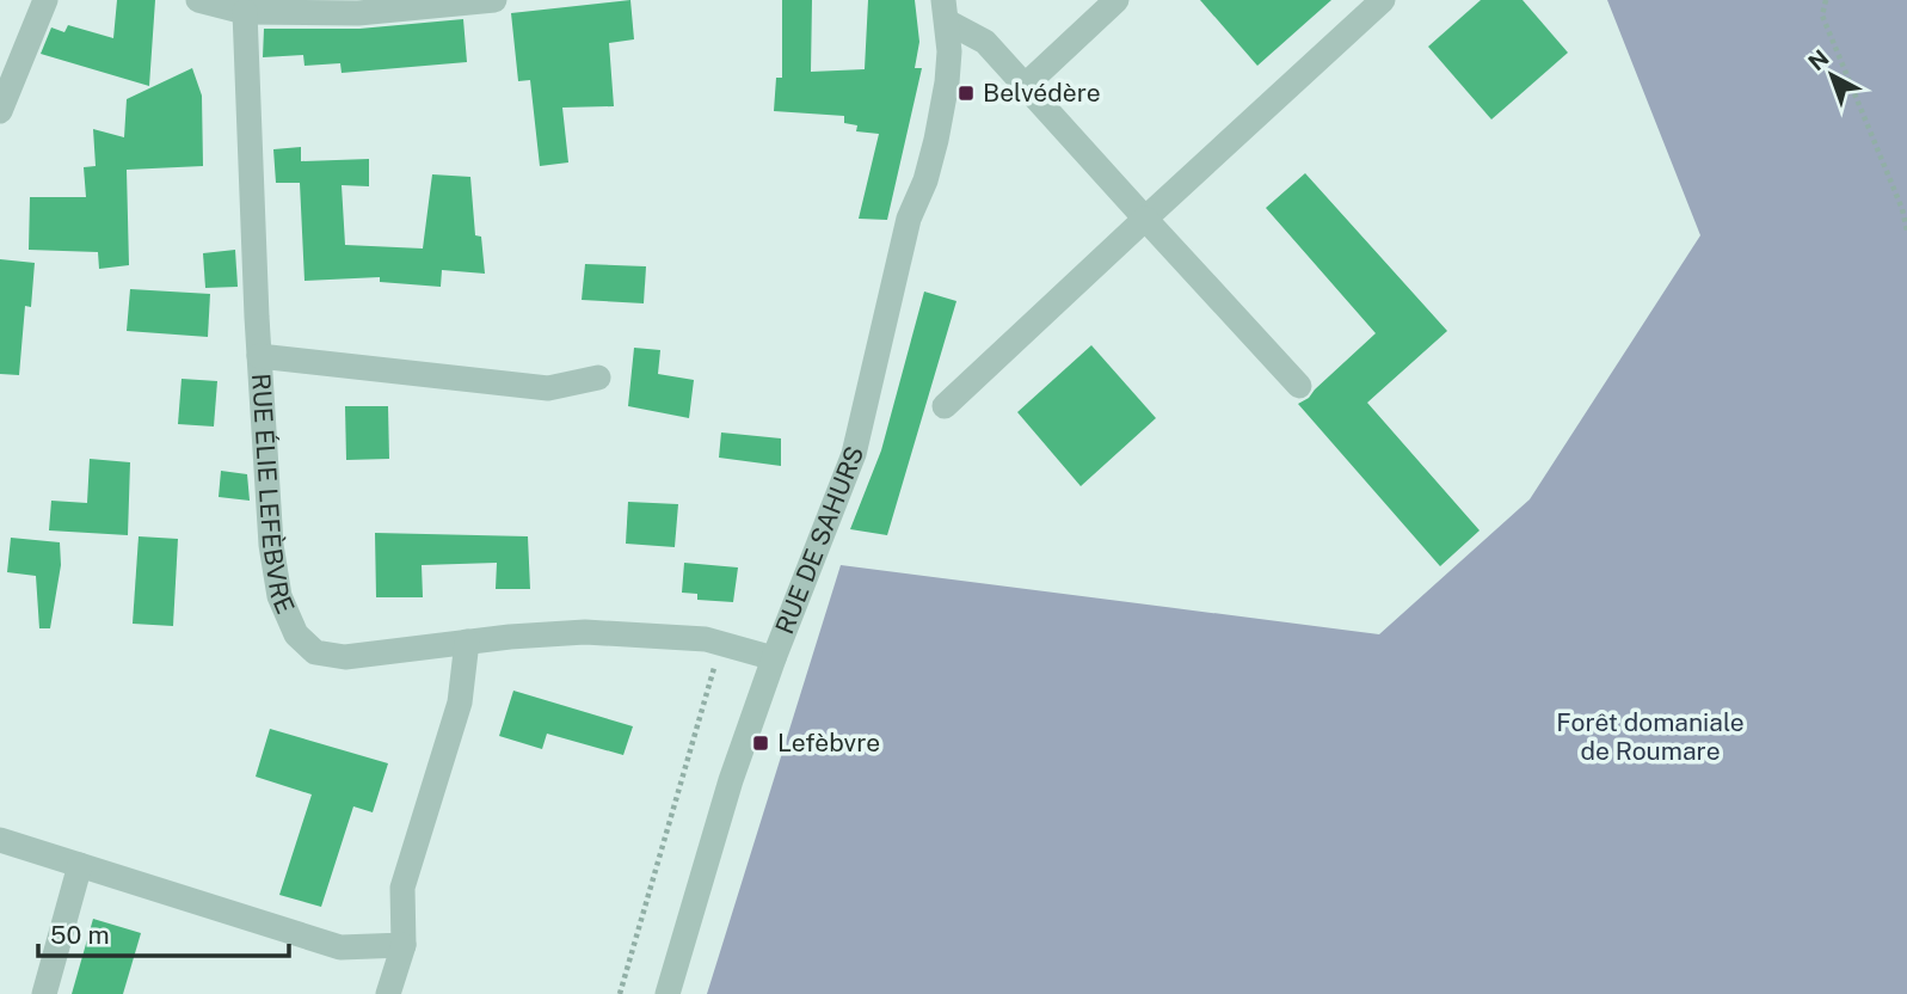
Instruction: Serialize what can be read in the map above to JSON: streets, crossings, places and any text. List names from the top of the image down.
{
  "streets": {
    "street": ["RUE ÉLIE LEFÈBVRE", "RUE DE SAHURS"]
  },
  "crossings": [
    ["RUE ÉLIE LEFÈBVRE", "RUE DE SAHURS"]
  ],
  "parks": ["Forêt domaniale de Roumare"],
  "places": {
    "transit": ["Belvédère", "Lefèbvre"]
  },
  "scale_bar": "50 m",
  "north": "top left"
}
